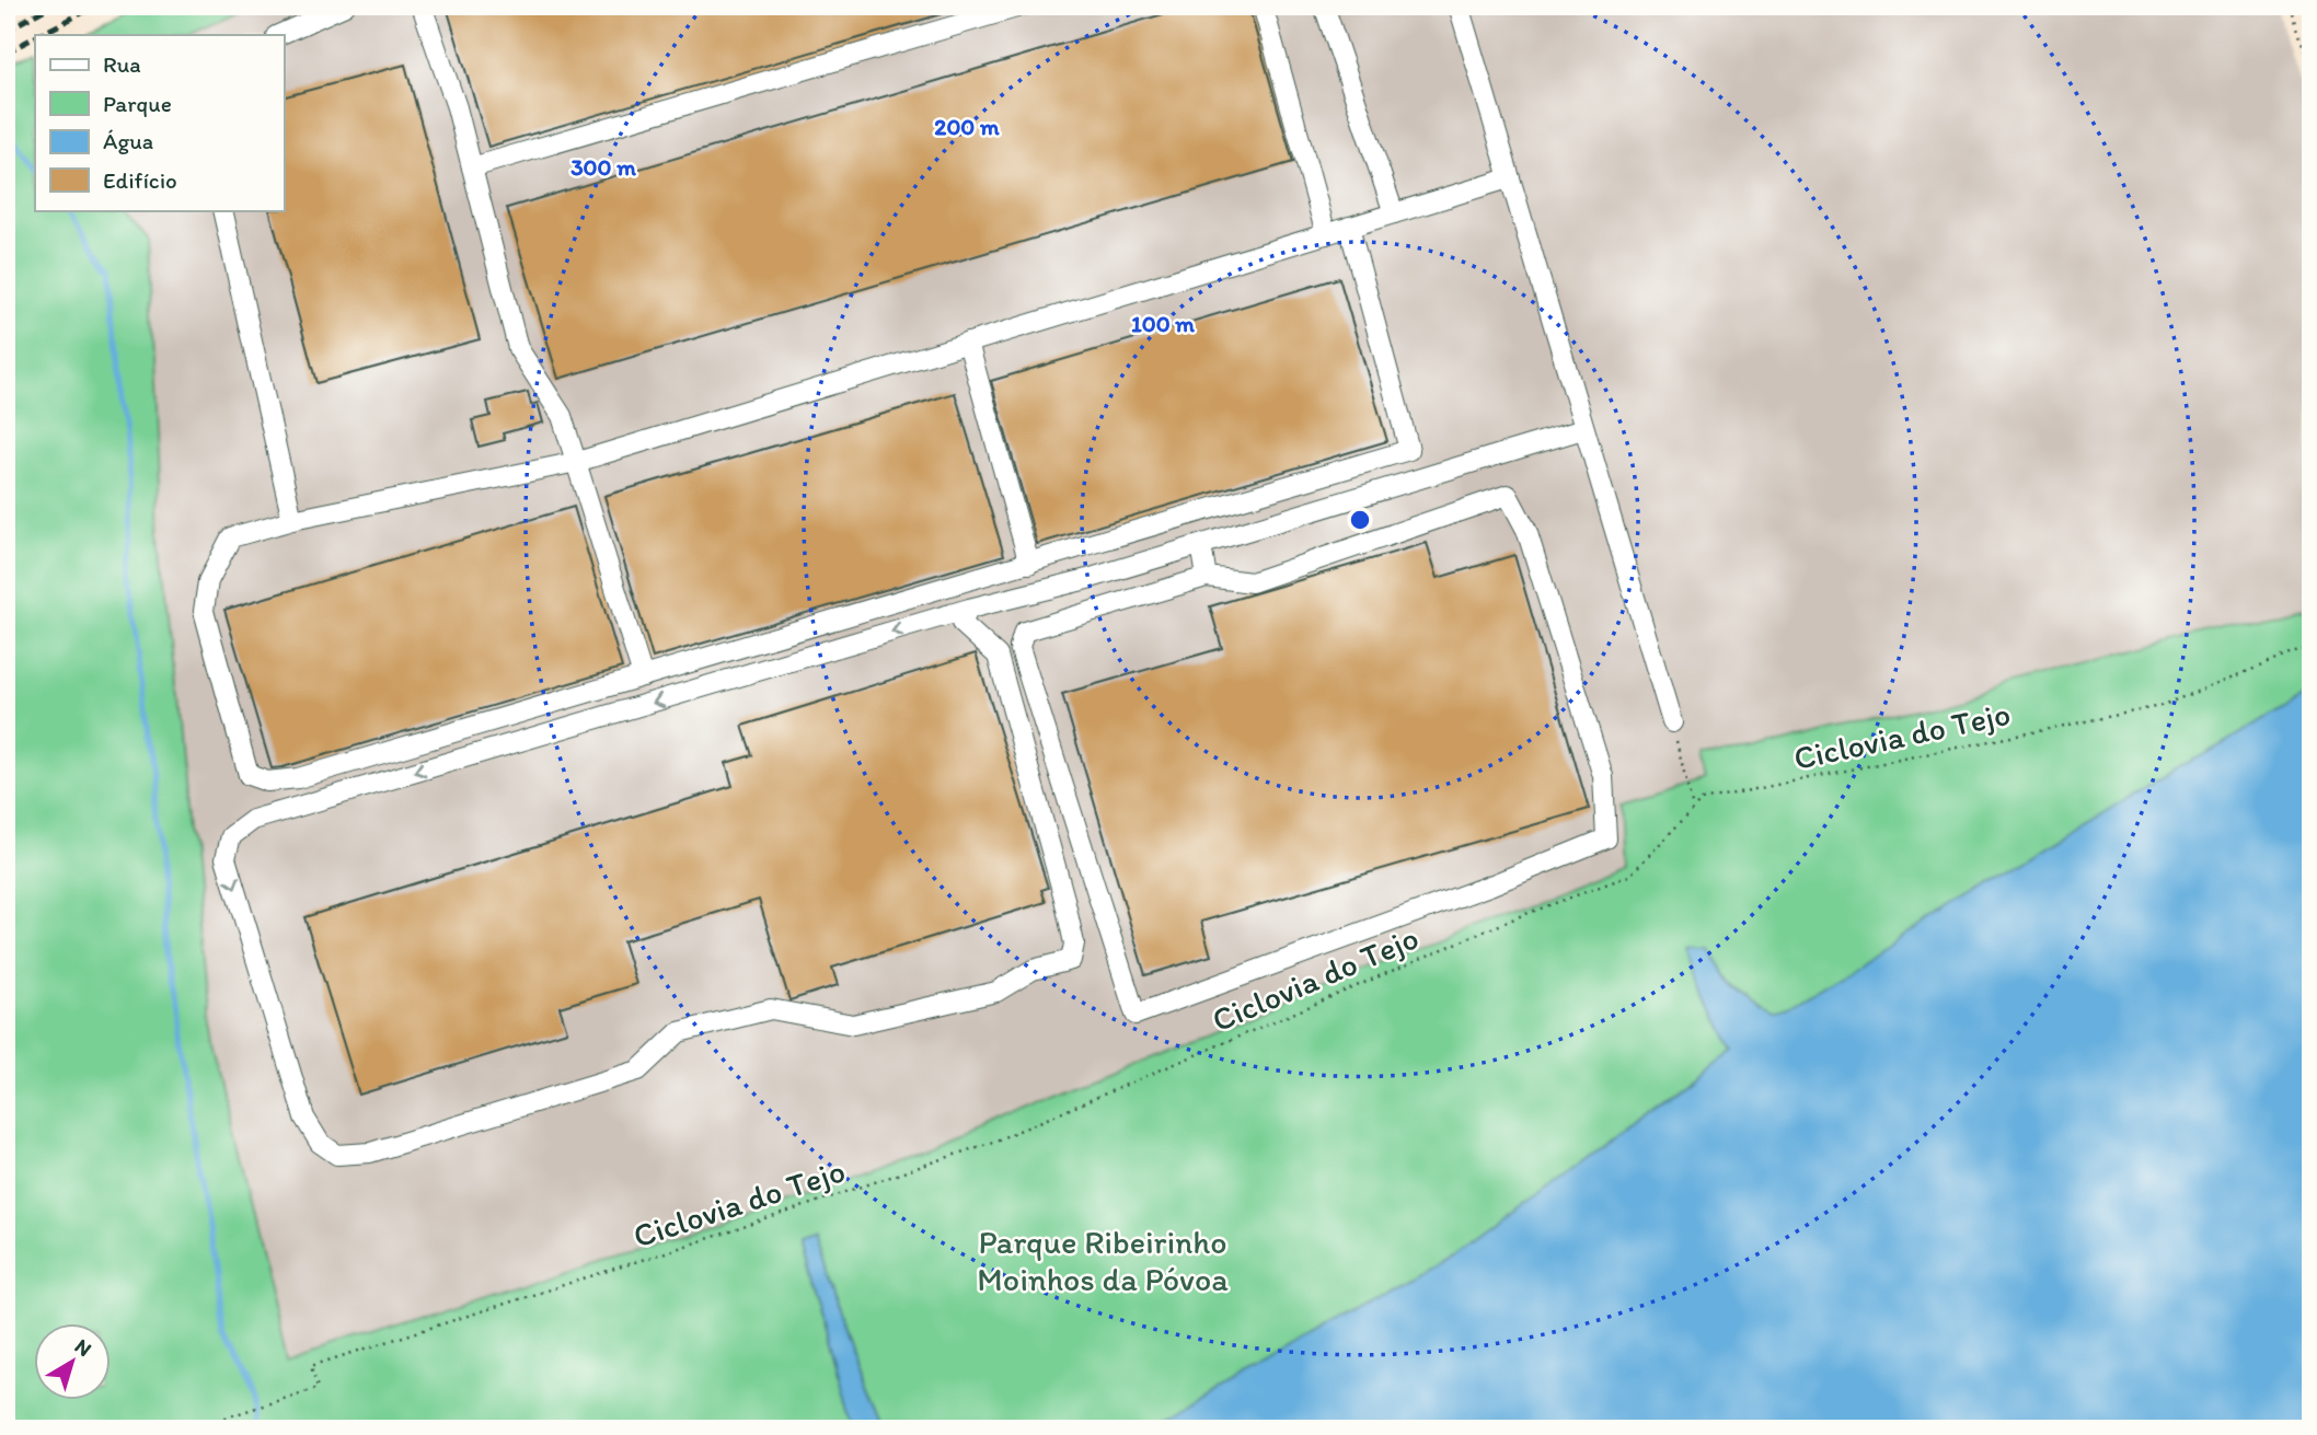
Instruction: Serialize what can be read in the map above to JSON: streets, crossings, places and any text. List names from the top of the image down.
{
  "streets": {
    "path": ["Ciclovia do Tejo"]
  },
  "parks": ["Parque Ribeirinho Moinhos da Póvoa"],
  "legend": [
    "Rua",
    "Parque",
    "Água",
    "Edifício"
  ],
  "north": "top right",
  "rings": ["200 m", "300 m", "100 m"]
}
